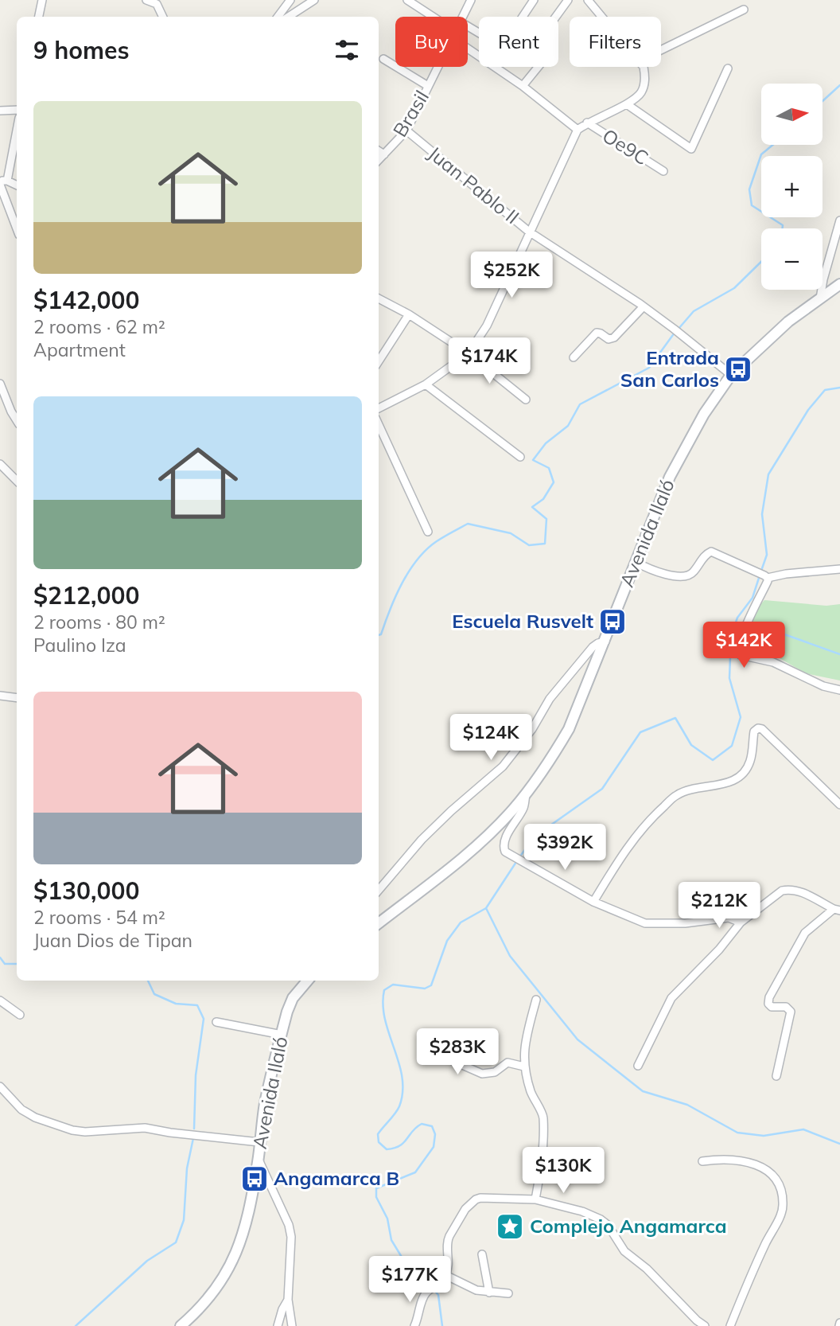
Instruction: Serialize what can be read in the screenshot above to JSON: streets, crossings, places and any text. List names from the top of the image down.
{
  "streets": {
    "main road": ["Avenida Ilaló"],
    "street": ["Brasil", "Oe9C", "Juan Pablo II"]
  },
  "crossings": [
    ["Brasil", "Juan Pablo II"],
    ["Juan Pablo II", "Avenida Ilaló"]
  ],
  "places": {
    "bus stop": ["Entrada San Carlos", "Escuela Rusvelt", "Angamarca B"],
    "place": ["Complejo Angamarca"]
  },
  "north": "right",
  "page": {
    "chip": ["Buy", "Rent", "Filters"],
    "heading": "9 homes",
    "map_buttons": ["+", "−"],
    "list": [
      {
        "name": "$142,000",
        "note": "2 rooms · 62 m² · Apartment"
      },
      {
        "name": "$212,000",
        "note": "2 rooms · 80 m² · Paulino Iza"
      },
      {
        "name": "$130,000",
        "note": "2 rooms · 54 m² · Juan Dios de Tipan"
      }
    ],
    "price": [
      "$252K",
      "$174K",
      "$142K",
      "$124K",
      "$392K",
      "$212K",
      "$283K",
      "$130K",
      "$177K"
    ]
  }
}
